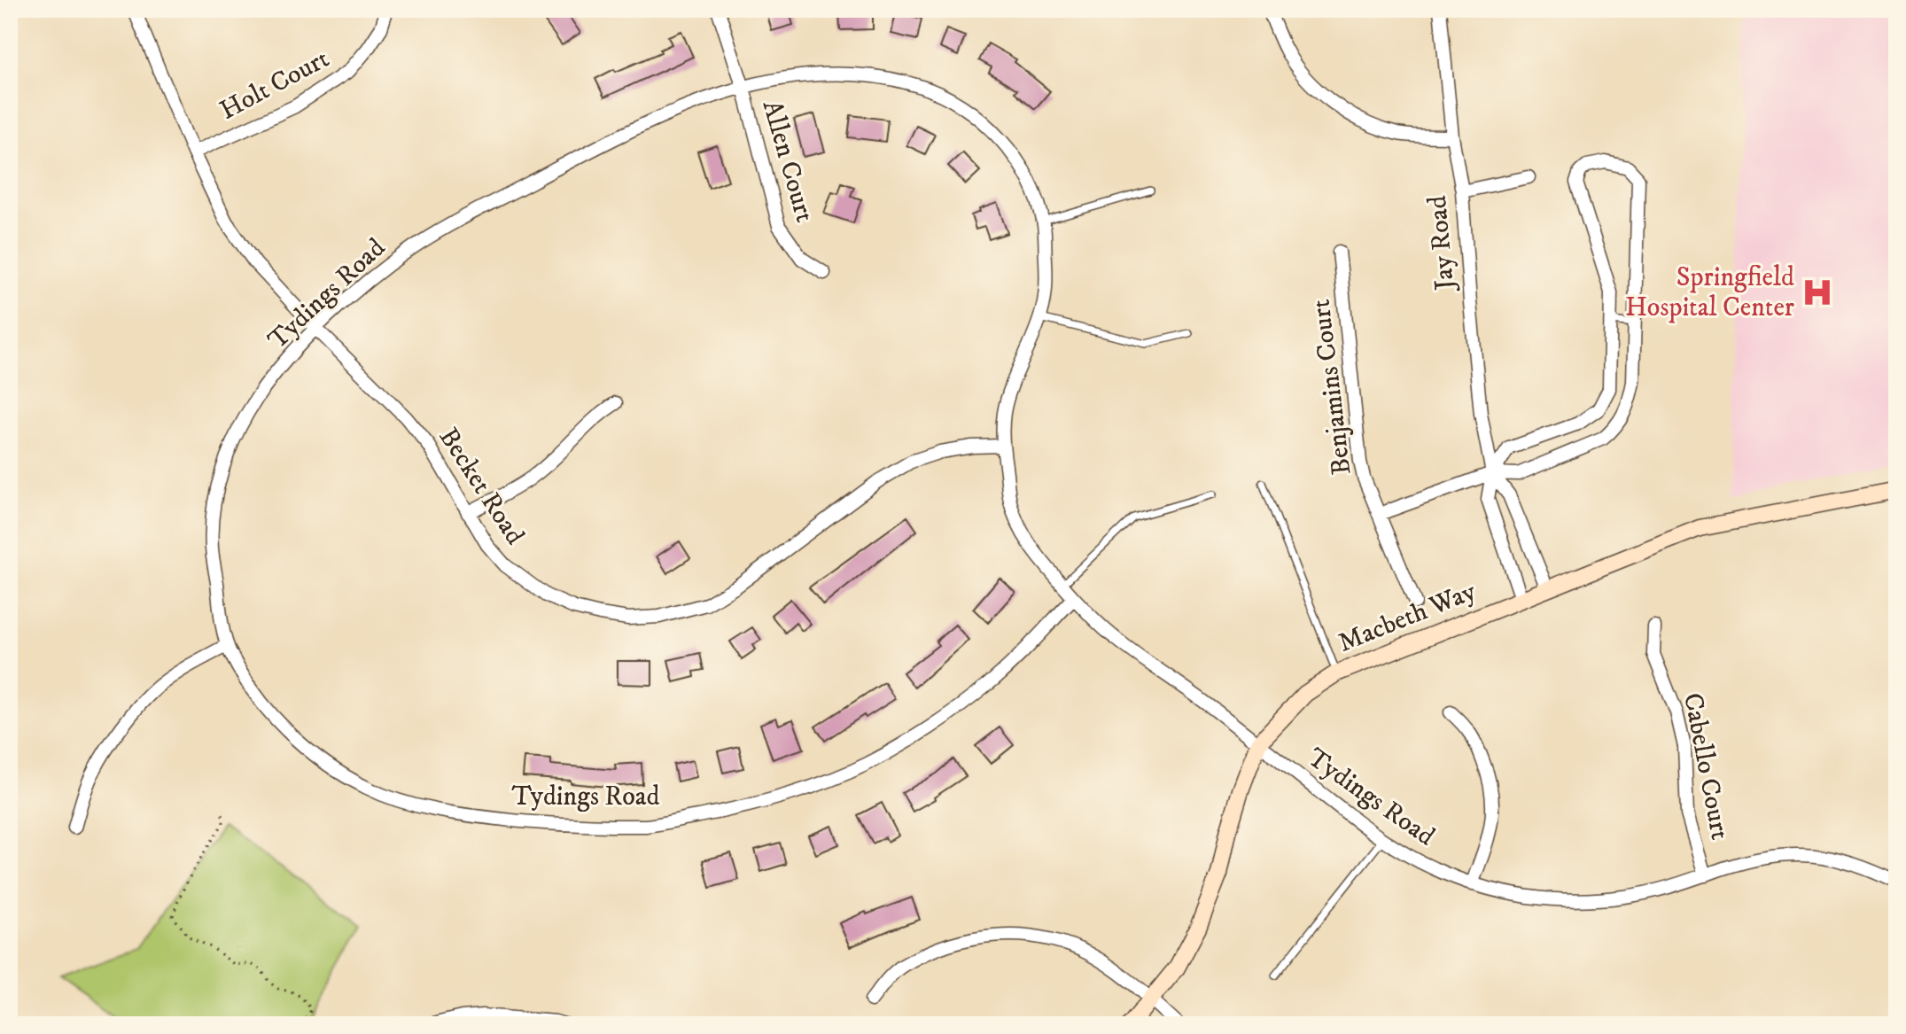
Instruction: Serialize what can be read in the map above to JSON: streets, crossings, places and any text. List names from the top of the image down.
{
  "streets": {
    "street": [
      "Holt Court",
      "Allen Court",
      "Jay Road",
      "Tydings Road",
      "Benjamins Court",
      "Becket Road",
      "Macbeth Way",
      "Cabello Court"
    ]
  },
  "crossings": [
    ["Holt Court", "Becket Road"],
    ["Allen Court", "Tydings Road"],
    ["Jay Road", "Macbeth Way"],
    ["Tydings Road", "Becket Road"],
    ["Tydings Road", "Macbeth Way"],
    ["Tydings Road", "Cabello Court"]
  ],
  "places": {
    "hospital": ["Springfield Hospital Center"]
  }
}
